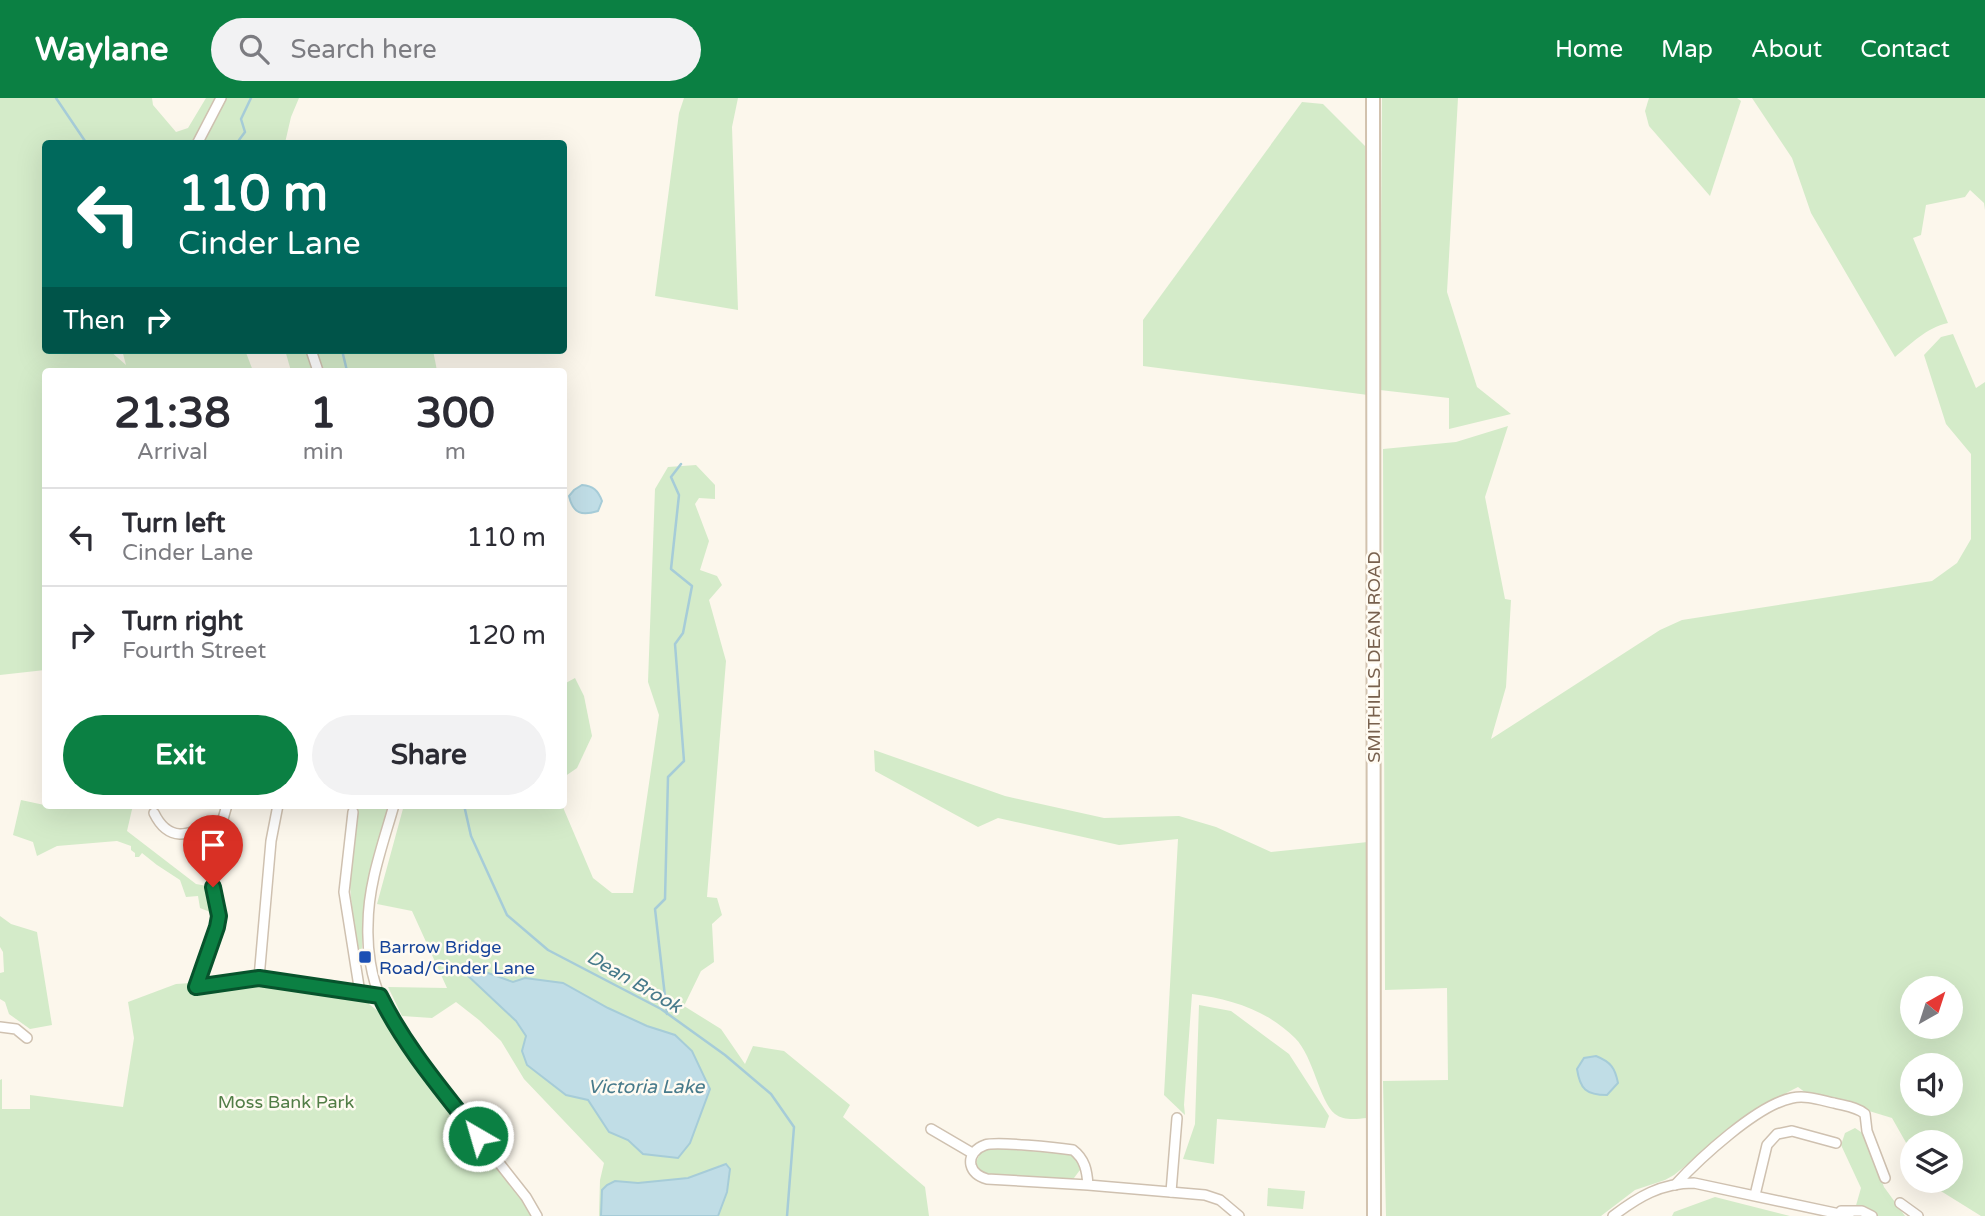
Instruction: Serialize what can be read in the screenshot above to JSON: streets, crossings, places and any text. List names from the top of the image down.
{
  "streets": {
    "street": ["SMITHILLS DEAN ROAD"]
  },
  "water": ["Dean Brook", "Victoria Lake"],
  "parks": ["Moss Bank Park"],
  "places": {
    "transit": ["Barrow Bridge Road/Cinder Lane"]
  },
  "north": "top right",
  "page": {
    "header": "Waylane",
    "search": "Search here",
    "nav": [
      "Home",
      "Map",
      "About",
      "Contact"
    ],
    "turn": ["110 m", "Cinder Lane"],
    "then": "Then",
    "eta": [
      "21:38",
      "Arrival",
      "1",
      "min",
      "300",
      "m"
    ],
    "list": [
      {
        "name": "Turn left",
        "note": "Cinder Lane",
        "value": "110 m"
      },
      {
        "name": "Turn right",
        "note": "Fourth Street",
        "value": "120 m"
      }
    ],
    "buttons": ["Exit", "Share"]
  }
}
